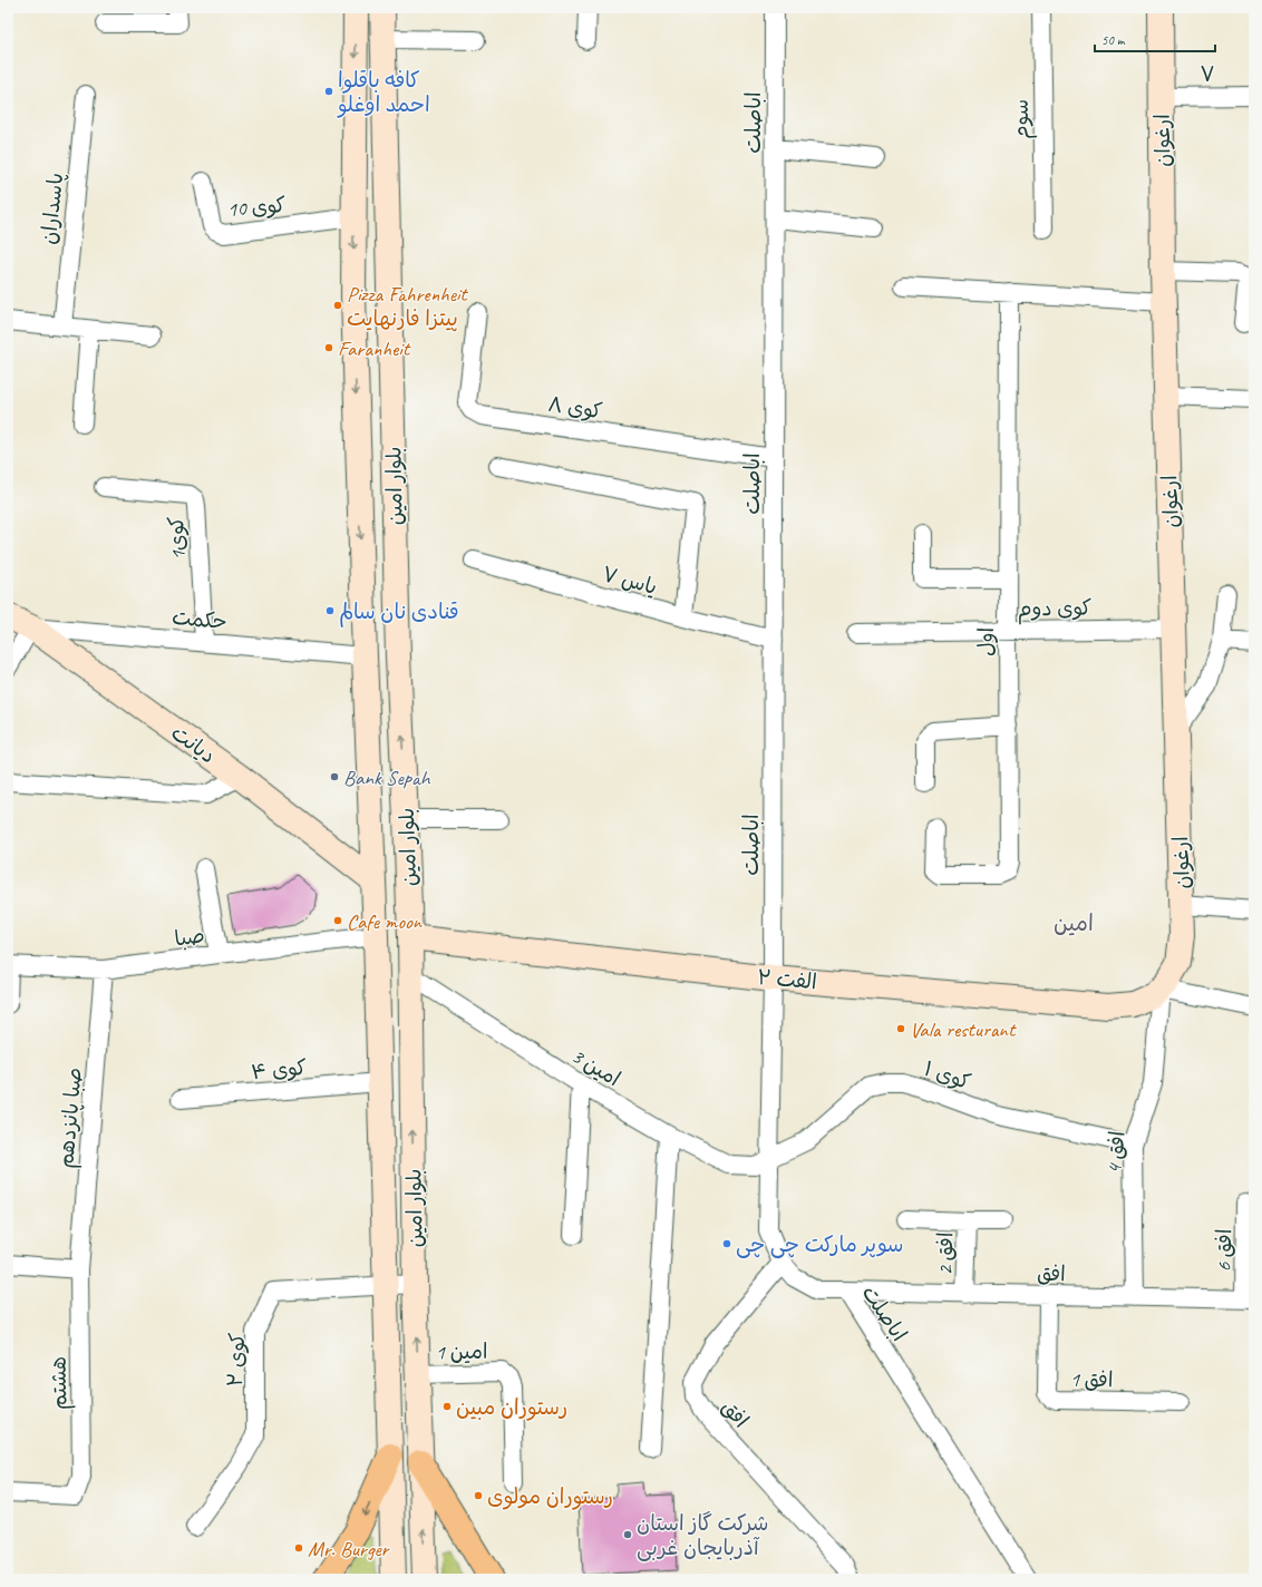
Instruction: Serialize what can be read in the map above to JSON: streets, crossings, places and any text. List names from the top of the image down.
{
  "streets": {
    "main road": [
      "ارغوان",
      "بلوار امین",
      "دیانت",
      "الفت ۲"
    ],
    "street": [
      "۷",
      "سوم",
      "اباصلت",
      "کوی 10",
      "پاسداران",
      "کوی ۸",
      "کوی1",
      "یاس ۷",
      "کوی دوم",
      "حکمت",
      "اول",
      "صبا",
      "امین 3",
      "کوی ۴",
      "کوی ۱",
      "صبا پانزدهم",
      "افق 4",
      "افق 6",
      "افق 2",
      "افق",
      "امین 1",
      "کوی ۲",
      "افق 1",
      "هشتم"
    ]
  },
  "crossings": [
    ["۷", "ارغوان"],
    ["اباصلت", "کوی ۸"],
    ["اباصلت", "یاس ۷"],
    ["اباصلت", "الفت ۲"],
    ["اباصلت", "امین 3"],
    ["اباصلت", "کوی ۱"],
    ["اباصلت", "افق"],
    ["ارغوان", "کوی دوم"],
    ["ارغوان", "الفت ۲"],
    ["ارغوان", "افق 4"],
    ["کوی 10", "بلوار امین"],
    ["بلوار امین", "حکمت"],
    ["بلوار امین", "دیانت"],
    ["بلوار امین", "صبا"],
    ["بلوار امین", "الفت ۲"],
    ["بلوار امین", "امین 3"],
    ["بلوار امین", "کوی ۴"],
    ["بلوار امین", "امین 1"],
    ["بلوار امین", "کوی ۲"],
    ["کوی1", "حکمت"],
    ["کوی دوم", "اول"],
    ["حکمت", "دیانت"],
    ["صبا", "صبا پانزدهم"],
    ["الفت ۲", "افق 4"],
    ["امین 3", "کوی ۱"],
    ["کوی ۱", "افق 4"],
    ["صبا پانزدهم", "هشتم"],
    ["افق 4", "افق"],
    ["افق 6", "افق"],
    ["افق 2", "افق"],
    ["افق", "افق 1"]
  ],
  "districts": ["امین"],
  "places": [
    "کافه باقلوا احمد اوغلو",
    "Pizza Fahrenheit پیتزا فارنهایت",
    "Faranheit",
    "قنادی نان سالم",
    "Bank Sepah",
    "Cafe moon",
    "Vala resturant",
    "سوپر مارکت چی چی",
    "رستوران مبین",
    "رستوران مولوی",
    "شرکت گاز استان آذربایجان غربی",
    "Mr. Burger"
  ],
  "scale_bar": "50 m"
}
